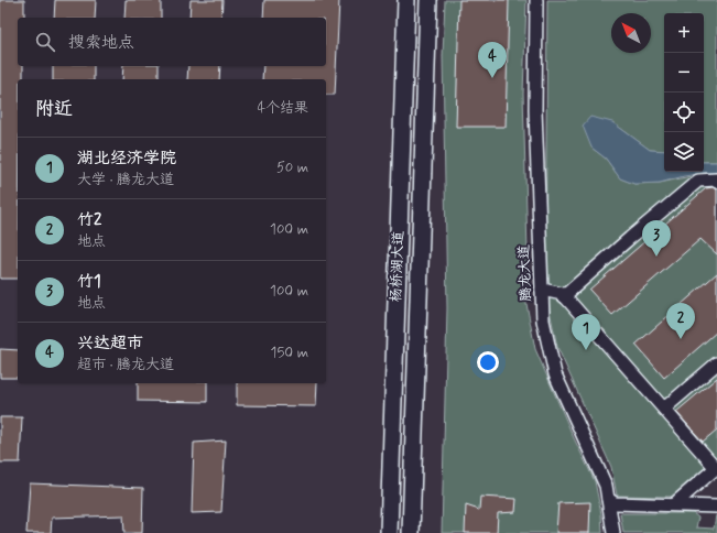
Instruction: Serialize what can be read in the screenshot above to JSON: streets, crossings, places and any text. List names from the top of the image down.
{
  "streets": {
    "main road": ["杨桥湖大道"],
    "street": ["腾龙大道"]
  },
  "north": "top left",
  "page": {
    "map_buttons": ["+", "−"],
    "search": "搜索地点",
    "pins": [
      "4",
      "3",
      "2",
      "1"
    ],
    "heading": ["附近", "4个结果"],
    "list": [
      {
        "mark": "1",
        "name": "湖北经济学院",
        "note": "大学 · 腾龙大道",
        "value": "50 m"
      },
      {
        "mark": "2",
        "name": "竹2",
        "note": "地点",
        "value": "100 m"
      },
      {
        "mark": "3",
        "name": "竹1",
        "note": "地点",
        "value": "100 m"
      },
      {
        "mark": "4",
        "name": "兴达超市",
        "note": "超市 · 腾龙大道",
        "value": "150 m"
      }
    ]
  }
}
